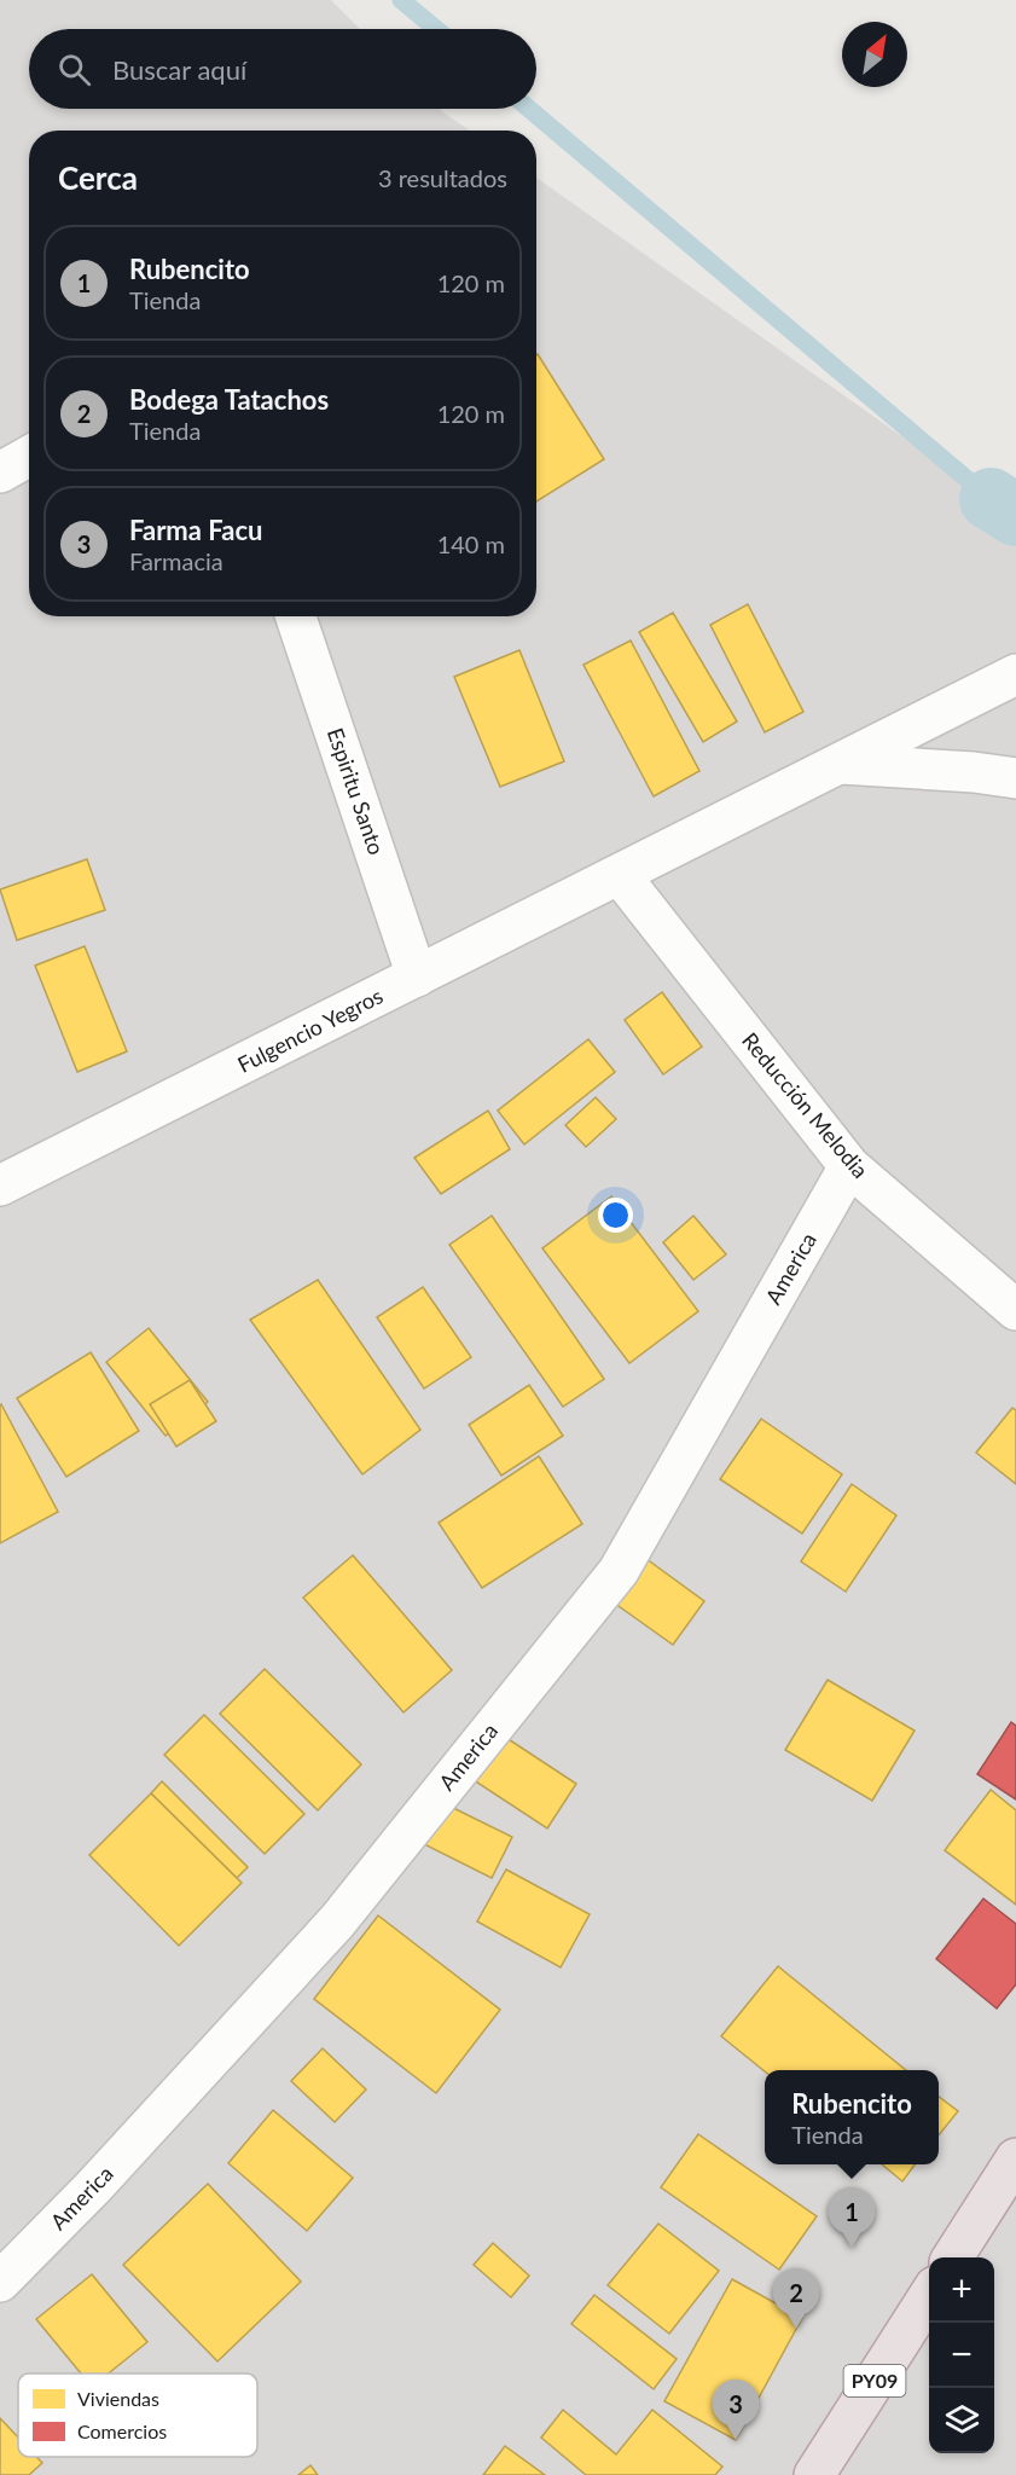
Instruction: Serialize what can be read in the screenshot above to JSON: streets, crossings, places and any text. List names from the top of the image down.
{
  "streets": {
    "highway": ["PY09"],
    "street": [
      "Espiritu Santo",
      "Fulgencio Yegros",
      "Reducción Melodia",
      "America"
    ]
  },
  "crossings": [
    ["Espiritu Santo", "Fulgencio Yegros"],
    ["Fulgencio Yegros", "Reducción Melodia"],
    ["Reducción Melodia", "America"]
  ],
  "legend": ["Viviendas", "Comercios"],
  "north": "top right",
  "page": {
    "search": "Buscar aquí",
    "heading": ["Cerca", "3 resultados"],
    "list": [
      {
        "mark": "1",
        "name": "Rubencito",
        "note": "Tienda",
        "value": "120 m"
      },
      {
        "mark": "2",
        "name": "Bodega Tatachos",
        "note": "Tienda",
        "value": "120 m"
      },
      {
        "mark": "3",
        "name": "Farma Facu",
        "note": "Farmacia",
        "value": "140 m"
      }
    ],
    "popup": ["Rubencito", "Tienda"],
    "pins": ["1", "2", "3"],
    "map_buttons": ["+", "−"]
  }
}
